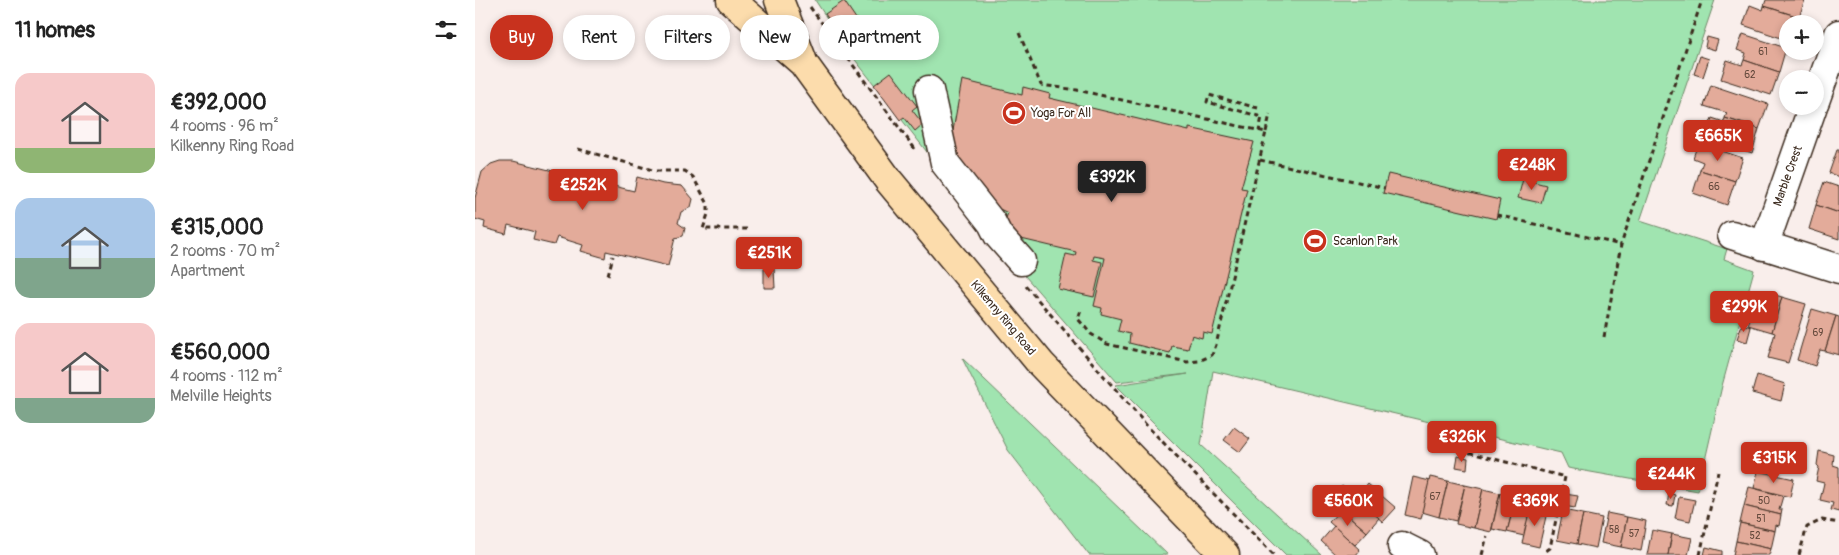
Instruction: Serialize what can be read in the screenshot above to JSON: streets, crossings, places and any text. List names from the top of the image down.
{
  "streets": {
    "highway": ["Kilkenny Ring Road"],
    "street": ["Marble Crest"]
  },
  "places": {
    "sports": ["Yoga For All", "Scanlon Park"]
  },
  "house_numbers": [
    "61",
    "62",
    "66",
    "69",
    "67",
    "50",
    "51",
    "58",
    "57",
    "52"
  ],
  "page": {
    "heading": "11 homes",
    "map_buttons": ["+", "−"],
    "chip": [
      "Buy",
      "Rent",
      "Filters",
      "New",
      "Apartment"
    ],
    "list": [
      {
        "name": "€392,000",
        "note": "4 rooms · 96 m² · Kilkenny Ring Road"
      },
      {
        "name": "€315,000",
        "note": "2 rooms · 70 m² · Apartment"
      },
      {
        "name": "€560,000",
        "note": "4 rooms · 112 m² · Melville Heights"
      }
    ],
    "price": [
      "€665K",
      "€248K",
      "€392K",
      "€252K",
      "€251K",
      "€299K",
      "€326K",
      "€315K",
      "€244K",
      "€560K",
      "€369K"
    ]
  }
}
